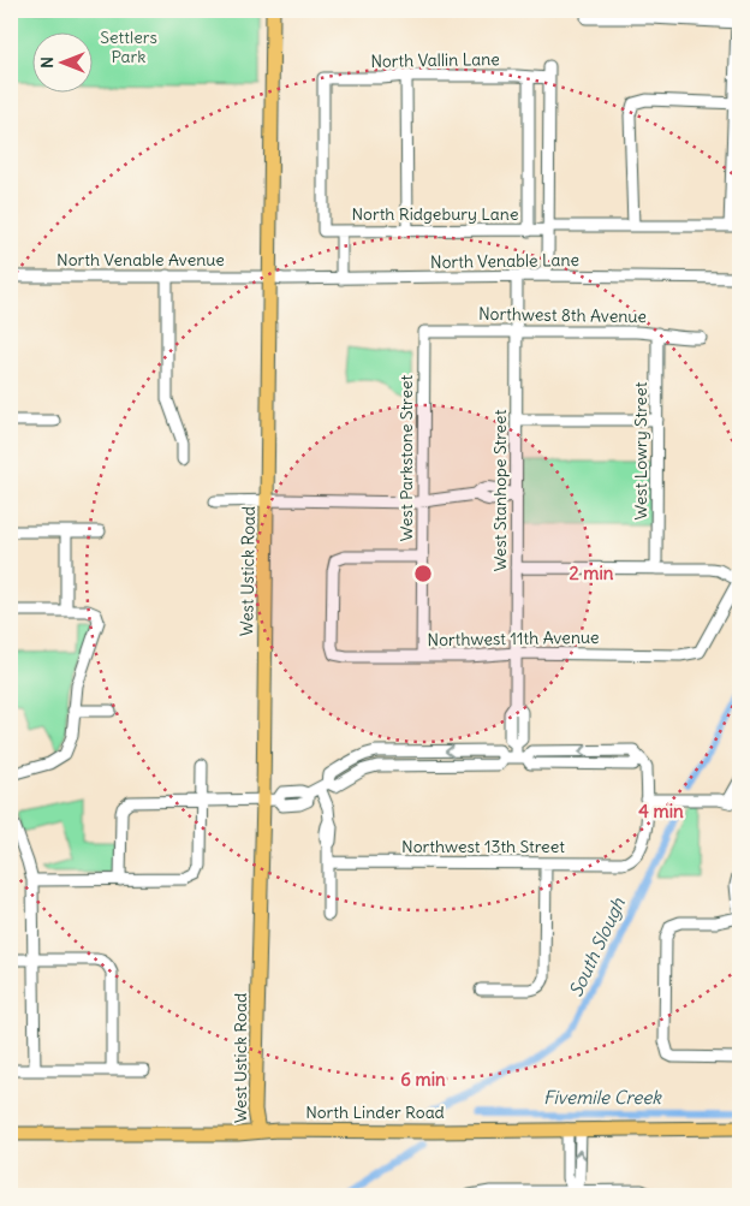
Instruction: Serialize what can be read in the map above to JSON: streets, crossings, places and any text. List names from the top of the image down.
{
  "streets": {
    "main road": ["West Ustick Road", "North Linder Road"],
    "street": [
      "North Vallin Lane",
      "North Ridgebury Lane",
      "North Venable Avenue",
      "North Venable Lane",
      "Northwest 8th Avenue",
      "West Lowry Street",
      "West Parkstone Street",
      "West Stanhope Street",
      "Northwest 11th Avenue",
      "Northwest 13th Street"
    ]
  },
  "crossings": [
    ["North Vallin Lane", "North Ridgebury Lane"],
    ["North Venable Avenue", "North Venable Lane"],
    ["North Venable Avenue", "West Ustick Road"],
    ["North Venable Lane", "West Stanhope Street"],
    ["North Venable Lane", "West Ustick Road"],
    ["Northwest 8th Avenue", "West Lowry Street"],
    ["Northwest 8th Avenue", "West Parkstone Street"],
    ["Northwest 8th Avenue", "West Stanhope Street"],
    ["West Parkstone Street", "Northwest 11th Avenue"],
    ["West Stanhope Street", "Northwest 11th Avenue"],
    ["West Ustick Road", "North Linder Road"]
  ],
  "water": ["South Slough", "Fivemile Creek"],
  "parks": ["Settlers Park"],
  "north": "left",
  "rings": ["2 min", "4 min", "6 min"]
}
